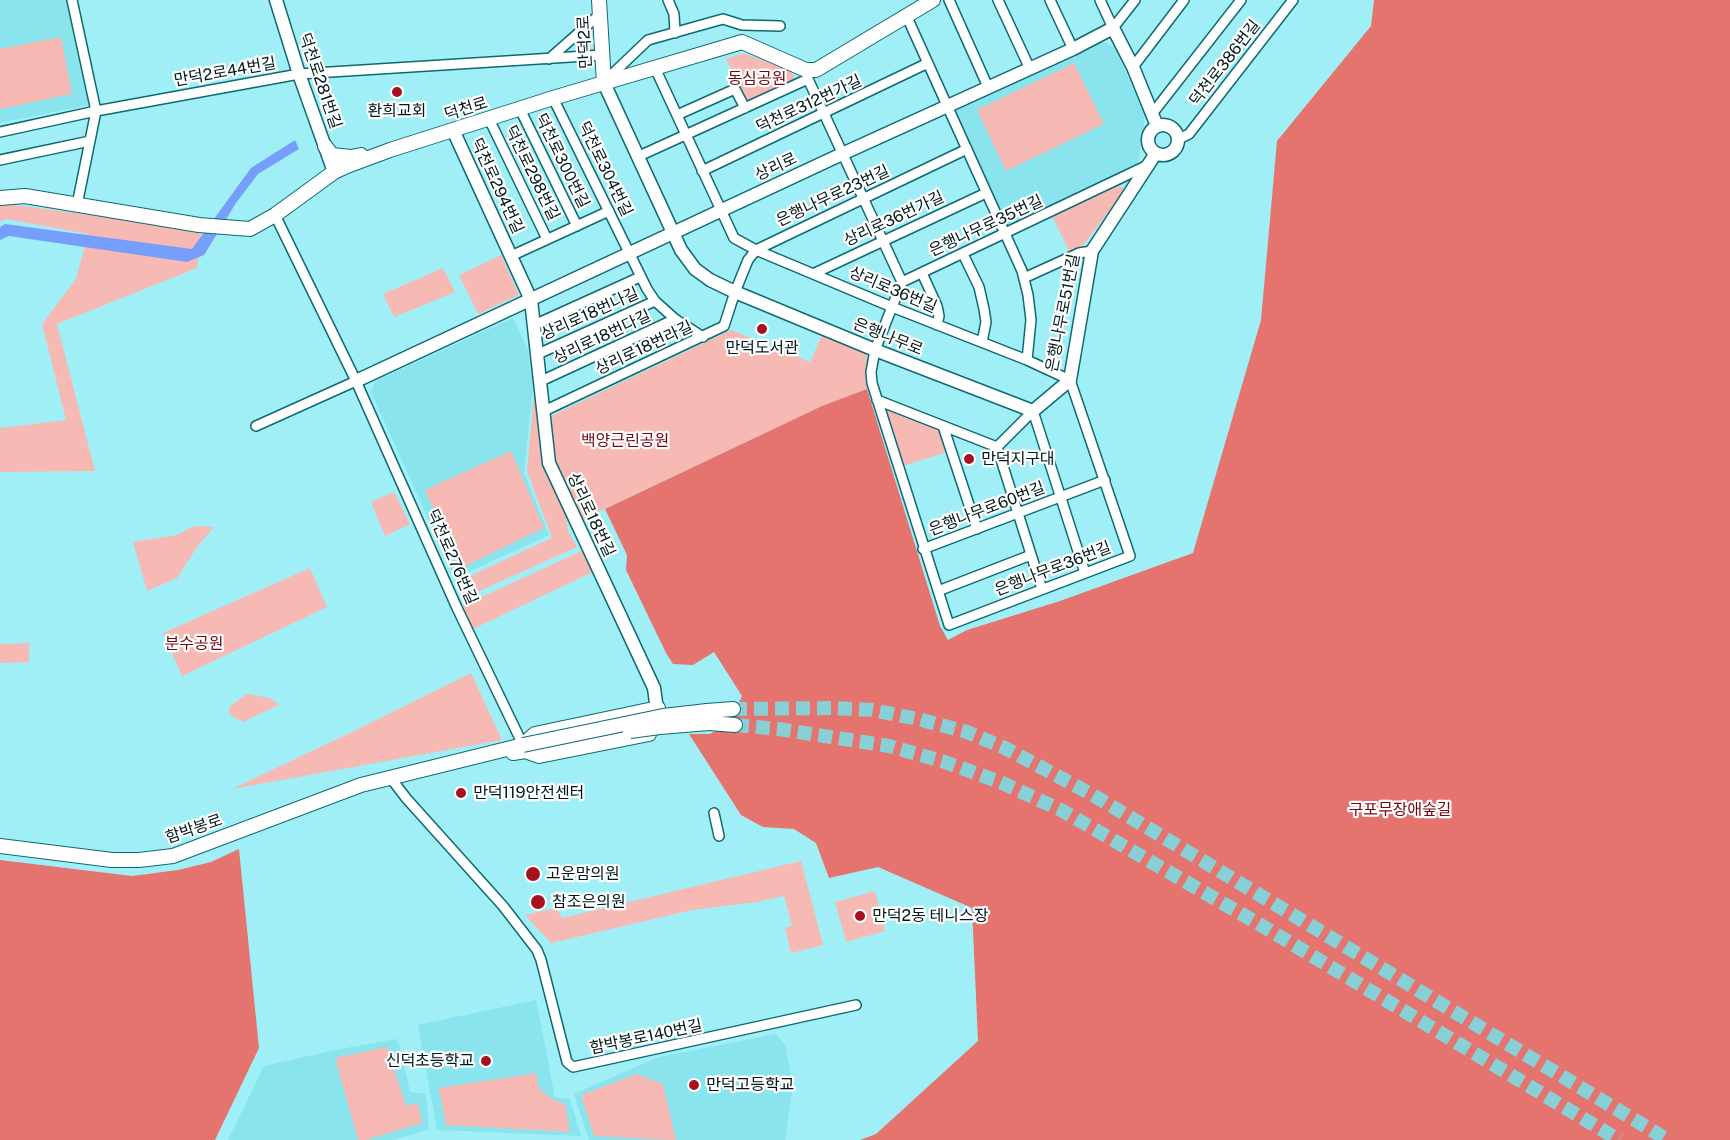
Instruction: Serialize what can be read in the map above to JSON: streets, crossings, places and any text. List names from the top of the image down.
{
  "streets": {
    "main road": ["만덕2로", "덕천로", "함박봉로"],
    "street": [
      "덕천로386번길",
      "만덕2로44번길",
      "덕천로281번길",
      "덕천로312번가길",
      "덕천로300번길",
      "상리로",
      "덕천로304번길",
      "덕천로298번길",
      "덕천로294번길",
      "은행나무로23번길",
      "상리로36번가길",
      "은행나무로35번길",
      "상리로36번길",
      "은행나무로51번길",
      "상리로18번나길",
      "상리로18번다길",
      "은행나무로",
      "상리로18번라길",
      "은행나무로60번길",
      "상리로18번길",
      "덕천로276번길",
      "은행나무로36번길",
      "함박봉로140번길"
    ]
  },
  "crossings": [
    ["만덕2로", "만덕2로44번길"],
    ["만덕2로", "덕천로"],
    ["만덕2로", "은행나무로"],
    ["덕천로386번길", "은행나무로51번길"],
    ["만덕2로44번길", "덕천로281번길"],
    ["덕천로281번길", "덕천로"],
    ["덕천로312번가길", "상리로36번길"],
    ["덕천로", "덕천로300번길"],
    ["덕천로", "덕천로304번길"],
    ["덕천로", "덕천로298번길"],
    ["덕천로", "덕천로294번길"],
    ["덕천로", "상리로36번길"],
    ["덕천로", "은행나무로"],
    ["덕천로", "덕천로276번길"],
    ["덕천로300번길", "덕천로294번길"],
    ["상리로", "덕천로304번길"],
    ["상리로", "덕천로294번길"],
    ["상리로", "상리로36번길"],
    ["상리로", "은행나무로"],
    ["상리로", "상리로18번길"],
    ["상리로", "덕천로276번길"],
    ["덕천로304번길", "덕천로294번길"],
    ["덕천로304번길", "상리로18번나길"],
    ["덕천로304번길", "상리로18번다길"],
    ["덕천로304번길", "상리로18번라길"],
    ["덕천로298번길", "덕천로294번길"],
    ["덕천로294번길", "상리로18번길"],
    ["은행나무로23번길", "상리로36번길"],
    ["상리로36번가길", "상리로36번길"],
    ["은행나무로35번길", "은행나무로51번길"],
    ["상리로36번길", "은행나무로51번길"],
    ["상리로36번길", "은행나무로36번길"],
    ["은행나무로51번길", "은행나무로"],
    ["은행나무로51번길", "은행나무로36번길"],
    ["상리로18번나길", "상리로18번길"],
    ["상리로18번다길", "상리로18번길"],
    ["은행나무로", "상리로18번라길"],
    ["은행나무로", "은행나무로36번길"],
    ["상리로18번라길", "상리로18번길"],
    ["은행나무로60번길", "은행나무로36번길"],
    ["덕천로276번길", "함박봉로"],
    ["함박봉로", "함박봉로140번길"]
  ],
  "parks": [
    "동심공원",
    "백양근린공원",
    "분수공원",
    "구포무장애숲길"
  ],
  "places": [
    "환희교회",
    "만덕도서관",
    "만덕지구대",
    "만덕119안전센터",
    "고운맘의원",
    "참조은의원",
    "만덕2동 테니스장",
    "신덕초등학교",
    "만덕고등학교"
  ]
}
